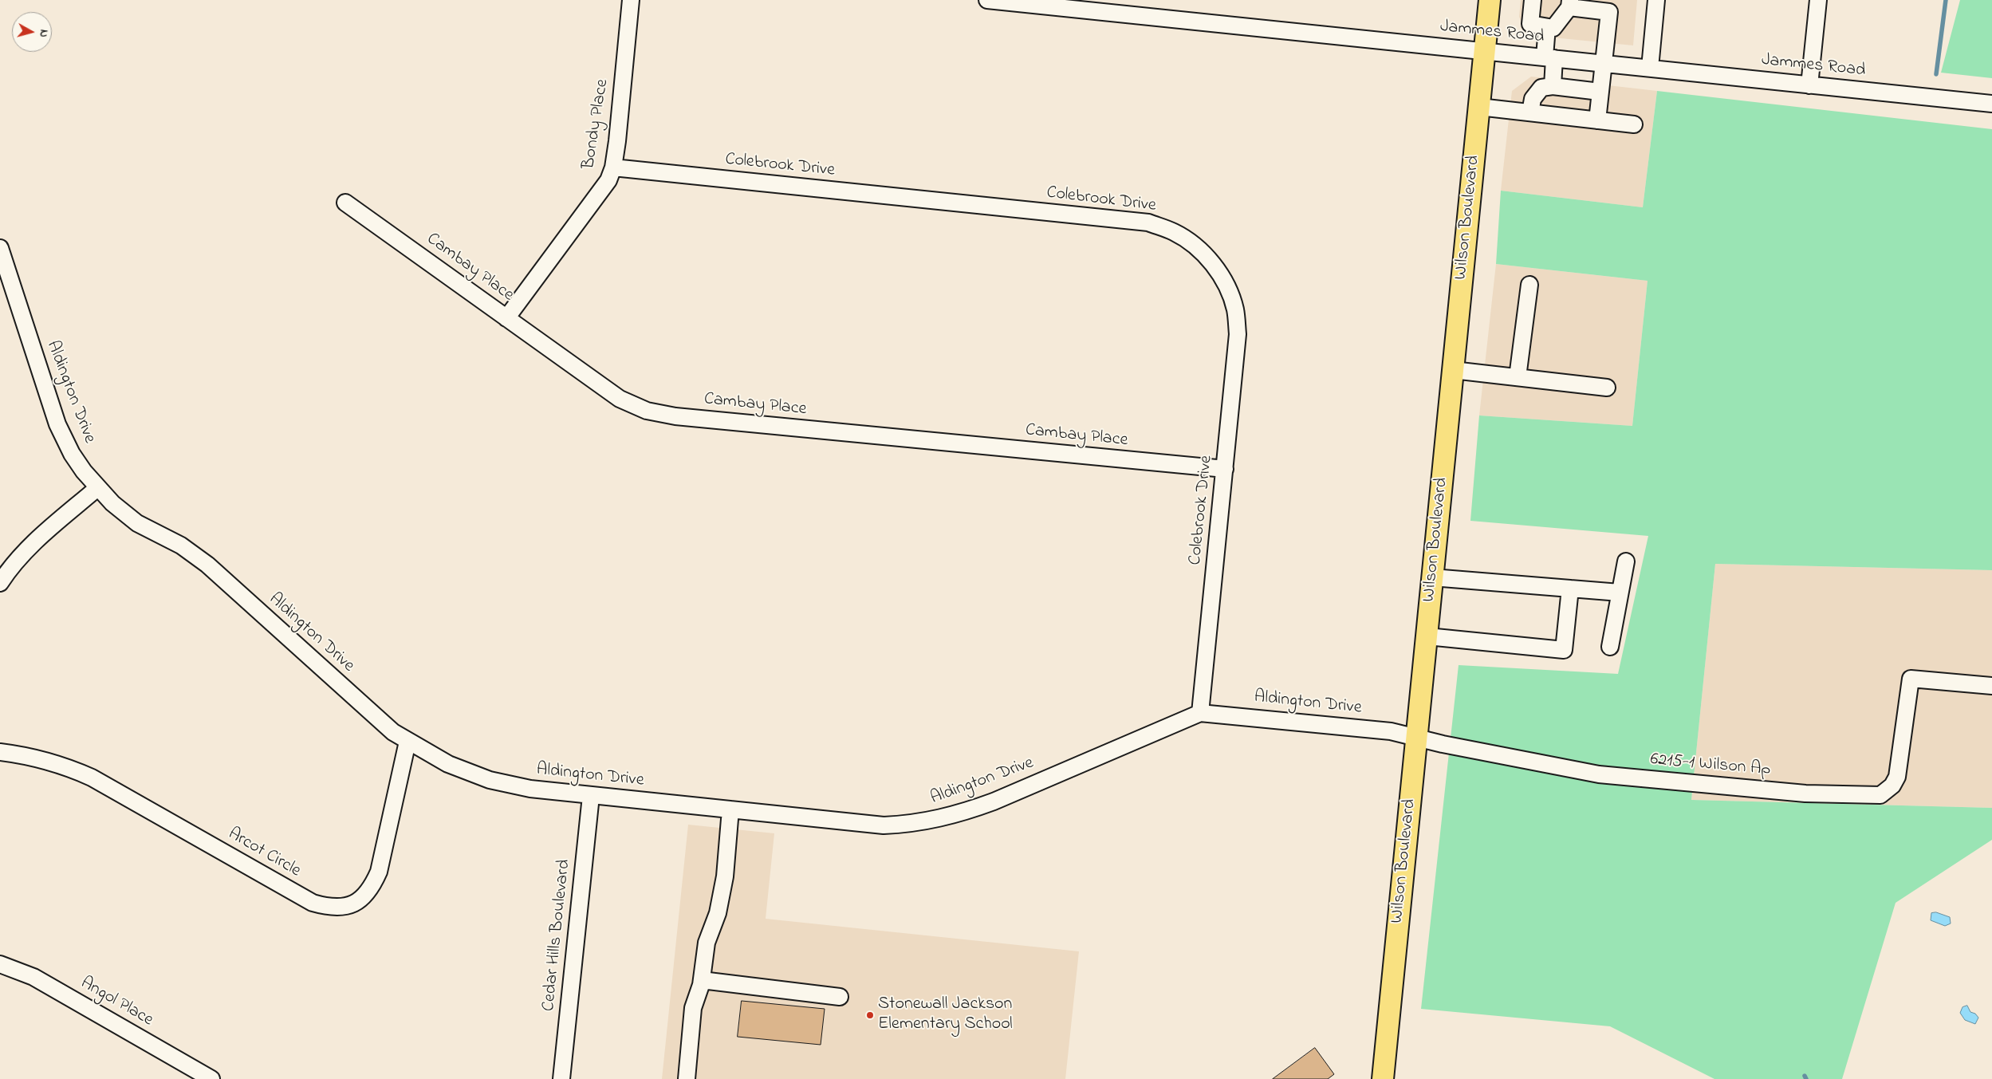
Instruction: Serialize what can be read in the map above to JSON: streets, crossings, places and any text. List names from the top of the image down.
{
  "streets": {
    "main road": ["Wilson Boulevard"],
    "street": [
      "Jammes Road",
      "Bondy Place",
      "Colebrook Drive",
      "Cambay Place",
      "Aldington Drive",
      "6215-1 Wilson Ap",
      "Arcot Circle",
      "Cedar Hills Boulevard",
      "Angol Place"
    ]
  },
  "crossings": [
    ["Jammes Road", "Wilson Boulevard"],
    ["Bondy Place", "Colebrook Drive"],
    ["Bondy Place", "Cambay Place"],
    ["Colebrook Drive", "Cambay Place"],
    ["Colebrook Drive", "Aldington Drive"],
    ["Wilson Boulevard", "Aldington Drive"],
    ["Wilson Boulevard", "6215-1 Wilson Ap"],
    ["Aldington Drive", "6215-1 Wilson Ap"],
    ["Aldington Drive", "Arcot Circle"],
    ["Aldington Drive", "Cedar Hills Boulevard"]
  ],
  "places": ["Stonewall Jackson Elementary School"],
  "north": "right"
}
